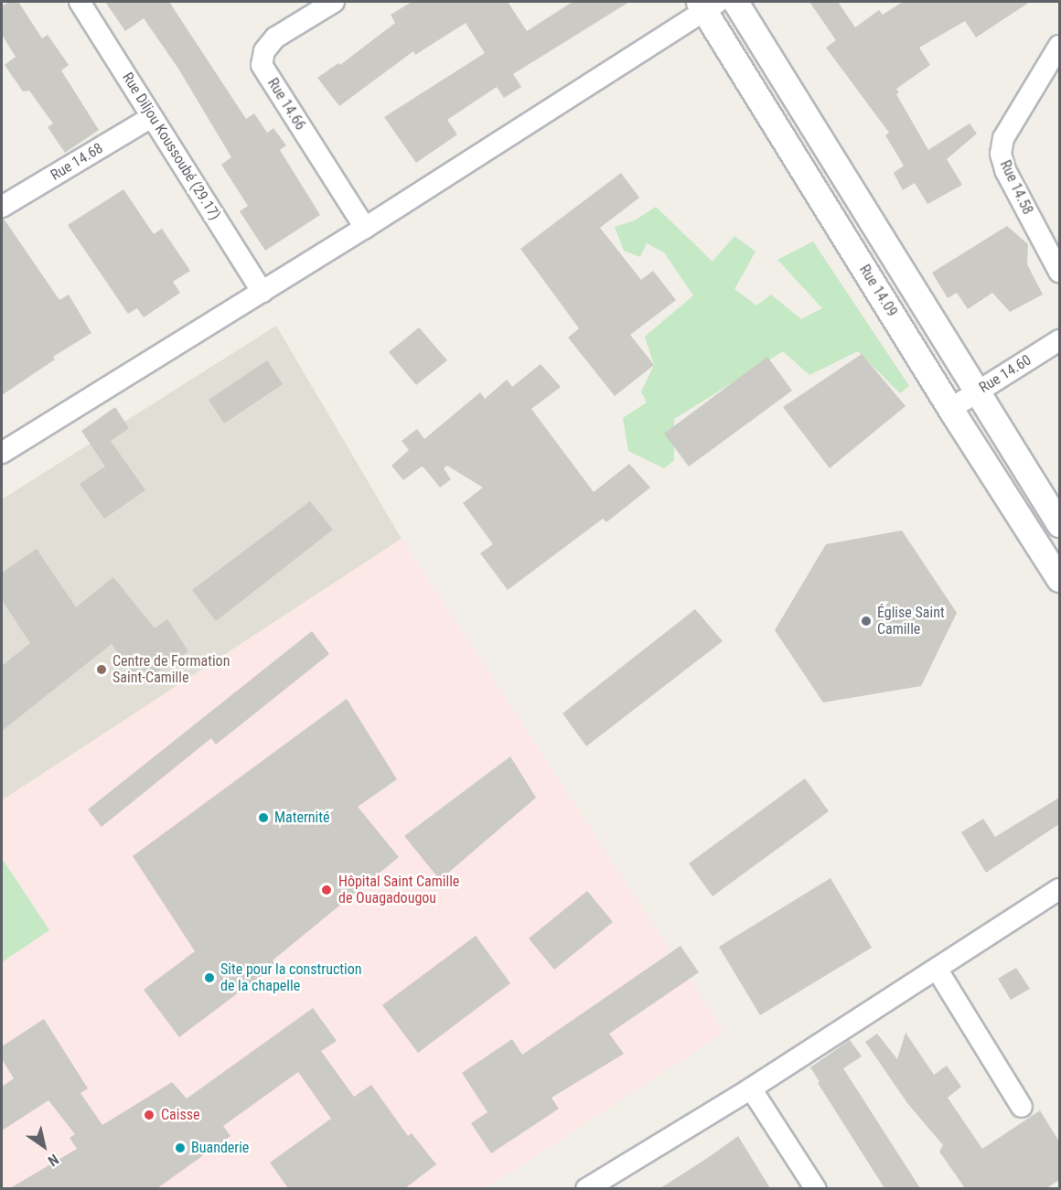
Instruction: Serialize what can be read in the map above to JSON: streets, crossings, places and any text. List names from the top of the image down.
{
  "streets": {
    "street": [
      "Rue 14.66",
      "Rue Diljou Koussoubé (29.17)",
      "Rue 14.68",
      "Rue 14.58",
      "Rue 14.09",
      "Rue 14.60"
    ]
  },
  "crossings": [
    ["Rue Diljou Koussoubé (29.17)", "Rue 14.68"],
    ["Rue 14.09", "Rue 14.60"]
  ],
  "places": [
    "Église Saint Camille",
    "Centre de Formation Saint-Camille",
    "Maternité",
    "Hôpital Saint Camille de Ouagadougou",
    "Site pour la construction de la chapelle",
    "Caisse",
    "Buanderie"
  ],
  "north": "bottom right"
}
